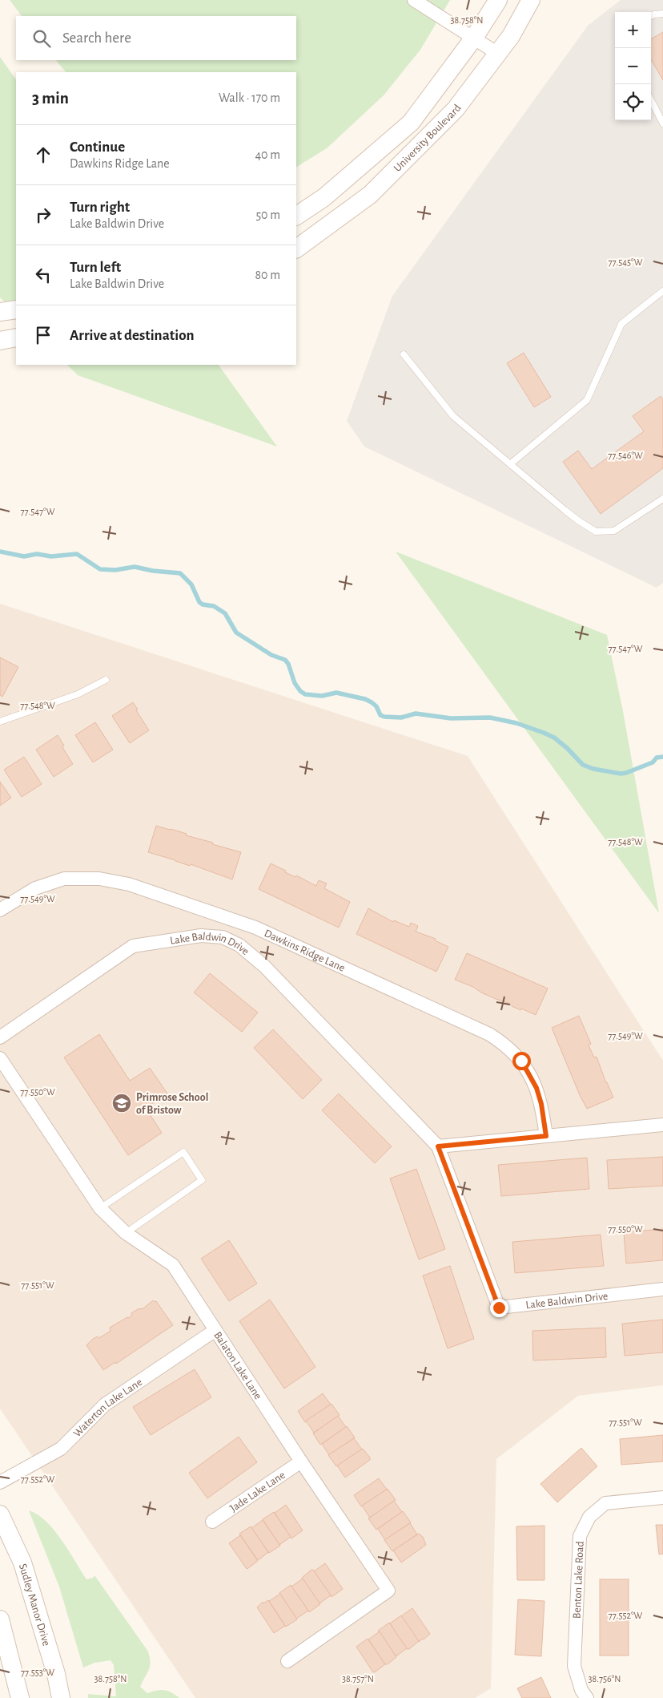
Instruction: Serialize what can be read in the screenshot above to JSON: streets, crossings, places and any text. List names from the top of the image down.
{
  "streets": {
    "main road": ["University Boulevard", "Sudley Manor Drive"],
    "street": [
      "Lake Baldwin Drive",
      "Dawkins Ridge Lane",
      "Balaton Lake Lane",
      "Waterton Lake Lane",
      "Jade Lake Lane",
      "Benton Lake Road"
    ]
  },
  "crossings": [
    ["Balaton Lake Lane", "Waterton Lake Lane"],
    ["Balaton Lake Lane", "Jade Lake Lane"]
  ],
  "places": {
    "school or university": ["Primrose School of Bristow"]
  },
  "page": {
    "map_buttons": ["+", "−"],
    "search": "Search here",
    "heading": ["3 min", "Walk · 170 m"],
    "list": [
      ["Continue", "Dawkins Ridge Lane", "40 m"],
      ["Turn right", "Lake Baldwin Drive", "50 m"],
      ["Turn left", "Lake Baldwin Drive", "80 m"],
      "Arrive at destination"
    ]
  },
  "coordinates": [
    "38.758°N",
    "77.545°W",
    "77.546°W",
    "77.547°W",
    "77.548°W",
    "77.549°W",
    "77.550°W",
    "77.551°W",
    "77.552°W",
    "77.553°W",
    "38.757°N",
    "38.756°N"
  ]
}
